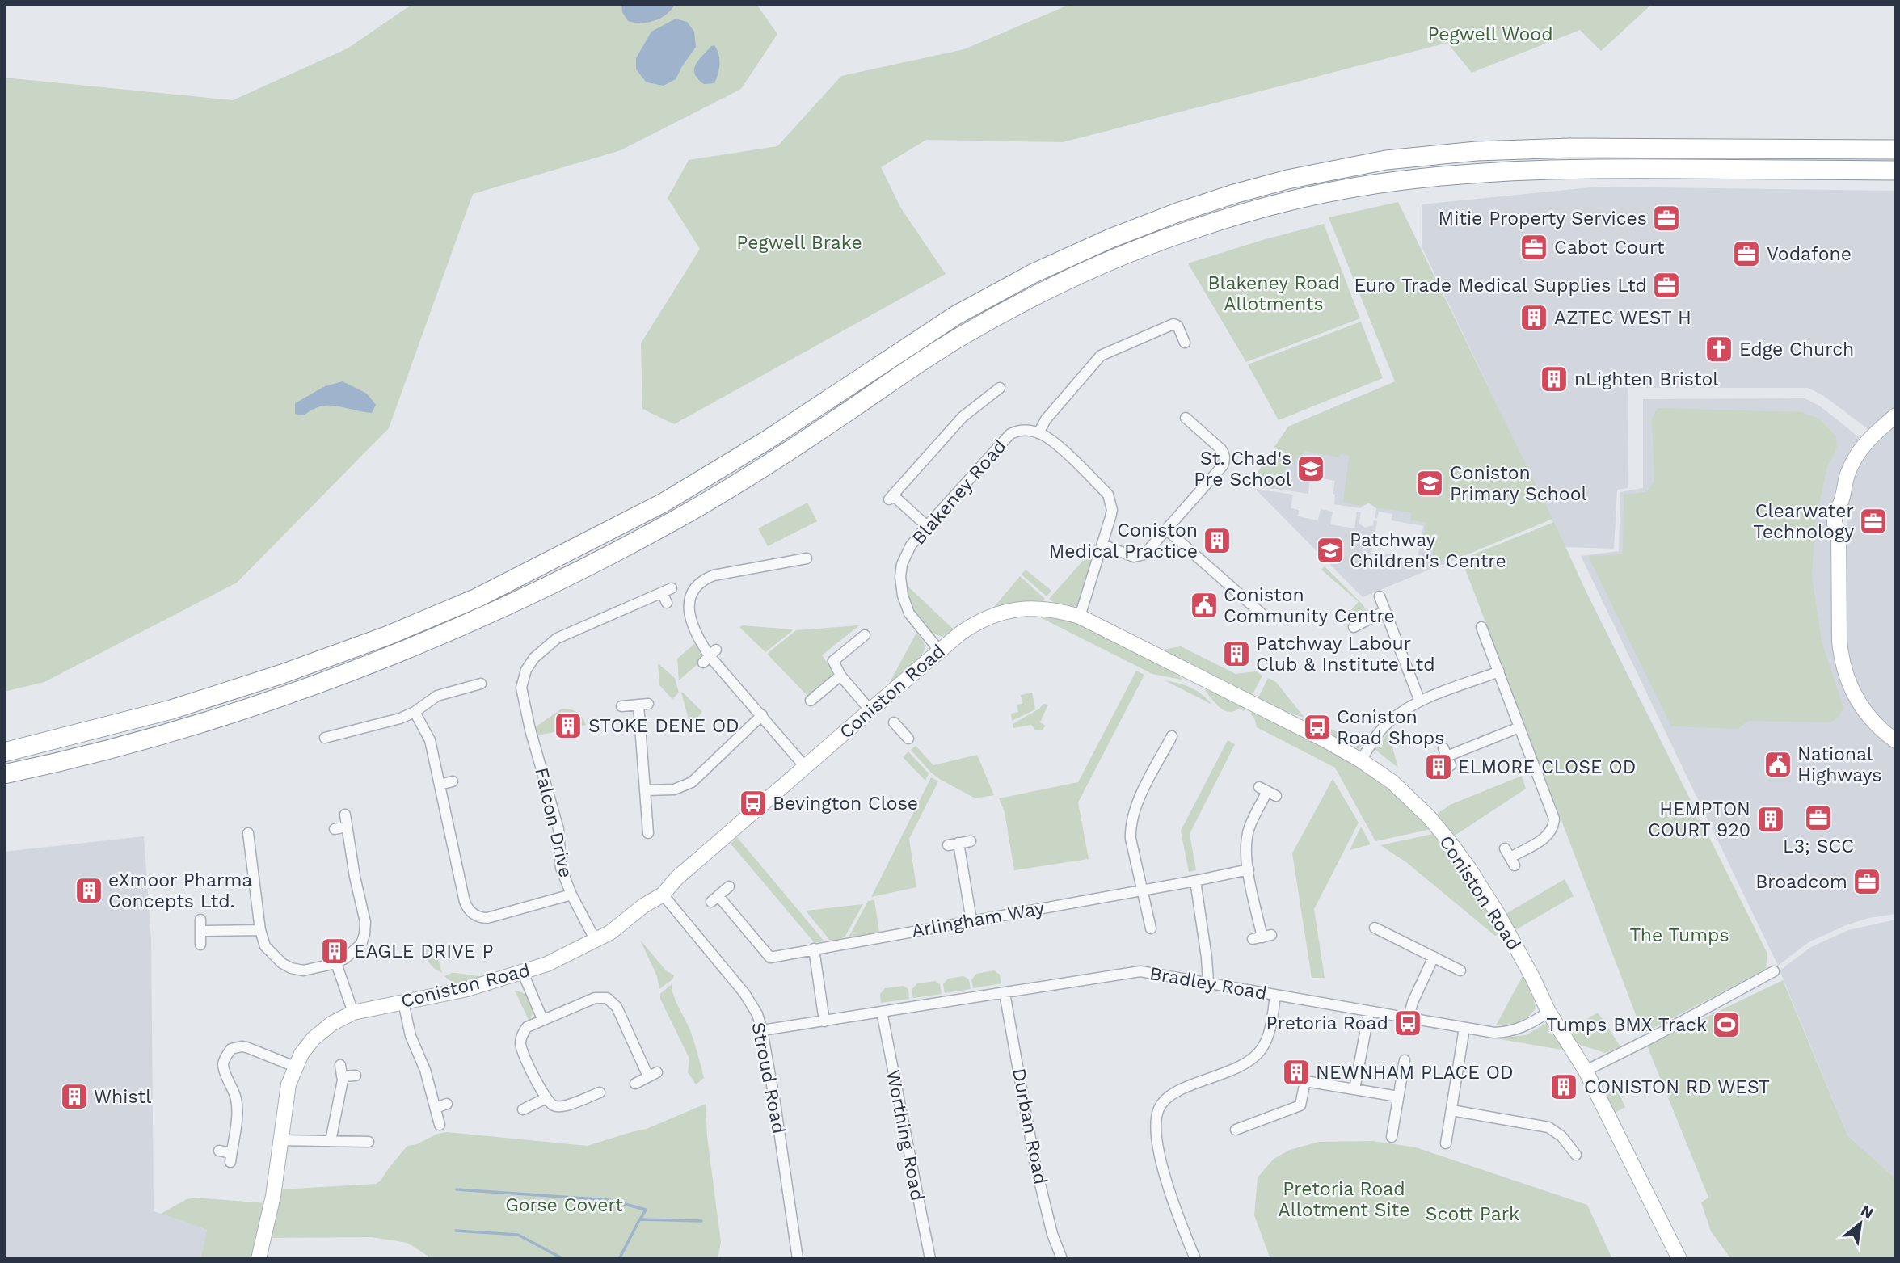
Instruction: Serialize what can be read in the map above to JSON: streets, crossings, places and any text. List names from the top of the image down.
{
  "streets": {
    "street": [
      "Blakeney Road",
      "Coniston Road",
      "Falcon Drive",
      "Arlingham Way",
      "Bradley Road",
      "Stroud Road",
      "Durban Road",
      "Worthing Road"
    ]
  },
  "crossings": [
    ["Blakeney Road", "Coniston Road"],
    ["Coniston Road", "Falcon Drive"],
    ["Coniston Road", "Bradley Road"],
    ["Coniston Road", "Stroud Road"],
    ["Bradley Road", "Stroud Road"],
    ["Bradley Road", "Durban Road"],
    ["Bradley Road", "Worthing Road"]
  ],
  "parks": [
    "Pegwell Wood",
    "Pegwell Brake",
    "Blakeney Road Allotments",
    "The Tumps",
    "Pretoria Road Allotment Site",
    "Gorse Covert",
    "Scott Park"
  ],
  "places": {
    "office": [
      "Mitie Property Services",
      "Cabot Court",
      "Vodafone",
      "Euro Trade Medical Supplies Ltd",
      "Clearwater Technology",
      "L3; SCC",
      "Broadcom"
    ],
    "building": [
      "AZTEC WEST H",
      "nLighten Bristol",
      "Coniston Medical Practice",
      "Patchway Labour Club & Institute Ltd",
      "STOKE DENE OD",
      "ELMORE CLOSE OD",
      "HEMPTON COURT 920",
      "eXmoor Pharma Concepts Ltd.",
      "EAGLE DRIVE P",
      "NEWNHAM PLACE OD",
      "CONISTON RD WEST",
      "Whistl"
    ],
    "church": ["Edge Church"],
    "school or university": ["St. Chad's Pre School", "Coniston Primary School", "Patchway Children's Centre"],
    "public building": ["Coniston Community Centre", "National Highways"],
    "bus stop": ["Coniston Road Shops", "Bevington Close", "Pretoria Road"],
    "sports": ["Tumps BMX Track"]
  },
  "north": "top right"
}
